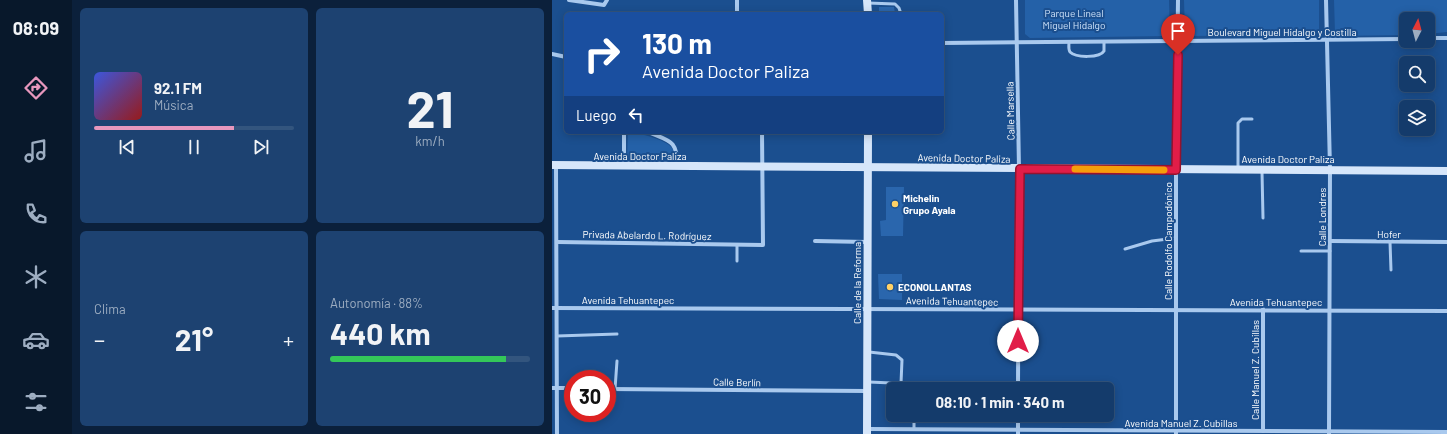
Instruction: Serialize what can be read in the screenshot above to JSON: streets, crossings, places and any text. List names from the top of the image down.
{
  "streets": {
    "main road": ["Avenida Doctor Paliza", "Calle de la Reforma"],
    "street": [
      "Boulevard Miguel Hidalgo y Costilla",
      "Calle Marsella",
      "Calle Londres",
      "Hofer",
      "Privada Abelardo L. Rodríguez",
      "Calle Rodolfo Campodónico",
      "Avenida Tehuantepec",
      "Calle Manuel Z. Cubillas",
      "Calle Berlín",
      "Avenida Manuel Z. Cubillas"
    ]
  },
  "crossings": [
    ["Boulevard Miguel Hidalgo y Costilla", "Calle Marsella"],
    ["Boulevard Miguel Hidalgo y Costilla", "Calle Londres"],
    ["Boulevard Miguel Hidalgo y Costilla", "Calle Rodolfo Campodónico"],
    ["Calle Marsella", "Avenida Doctor Paliza"],
    ["Calle Marsella", "Avenida Tehuantepec"],
    ["Avenida Doctor Paliza", "Calle Londres"],
    ["Avenida Doctor Paliza", "Privada Abelardo L. Rodríguez"],
    ["Avenida Doctor Paliza", "Calle Rodolfo Campodónico"],
    ["Avenida Doctor Paliza", "Calle de la Reforma"],
    ["Calle Londres", "Hofer"],
    ["Calle Londres", "Avenida Tehuantepec"],
    ["Calle Londres", "Avenida Manuel Z. Cubillas"],
    ["Calle Rodolfo Campodónico", "Avenida Tehuantepec"],
    ["Calle Rodolfo Campodónico", "Avenida Manuel Z. Cubillas"],
    ["Calle de la Reforma", "Avenida Tehuantepec"],
    ["Calle de la Reforma", "Calle Berlín"],
    ["Calle de la Reforma", "Avenida Manuel Z. Cubillas"],
    ["Avenida Tehuantepec", "Calle Manuel Z. Cubillas"],
    ["Calle Manuel Z. Cubillas", "Avenida Manuel Z. Cubillas"]
  ],
  "parks": ["Parque Lineal Miguel Hidalgo"],
  "places": ["Michelin Grupo Ayala", "ECONOLLANTAS"],
  "north": "top",
  "page": {
    "tabs": "08:09",
    "tile": [
      ["21", "km/h"],
      "Clima",
      ["Autonomía · 88%", "440 km"]
    ],
    "turn": ["130 m", "Avenida Doctor Paliza"],
    "song": ["92.1 FM", "Música"],
    "then": "Luego",
    "heat": ["−", "21°", "+"],
    "limit": "30",
    "trip": "08:10 · 1 min · 340 m"
  }
}
